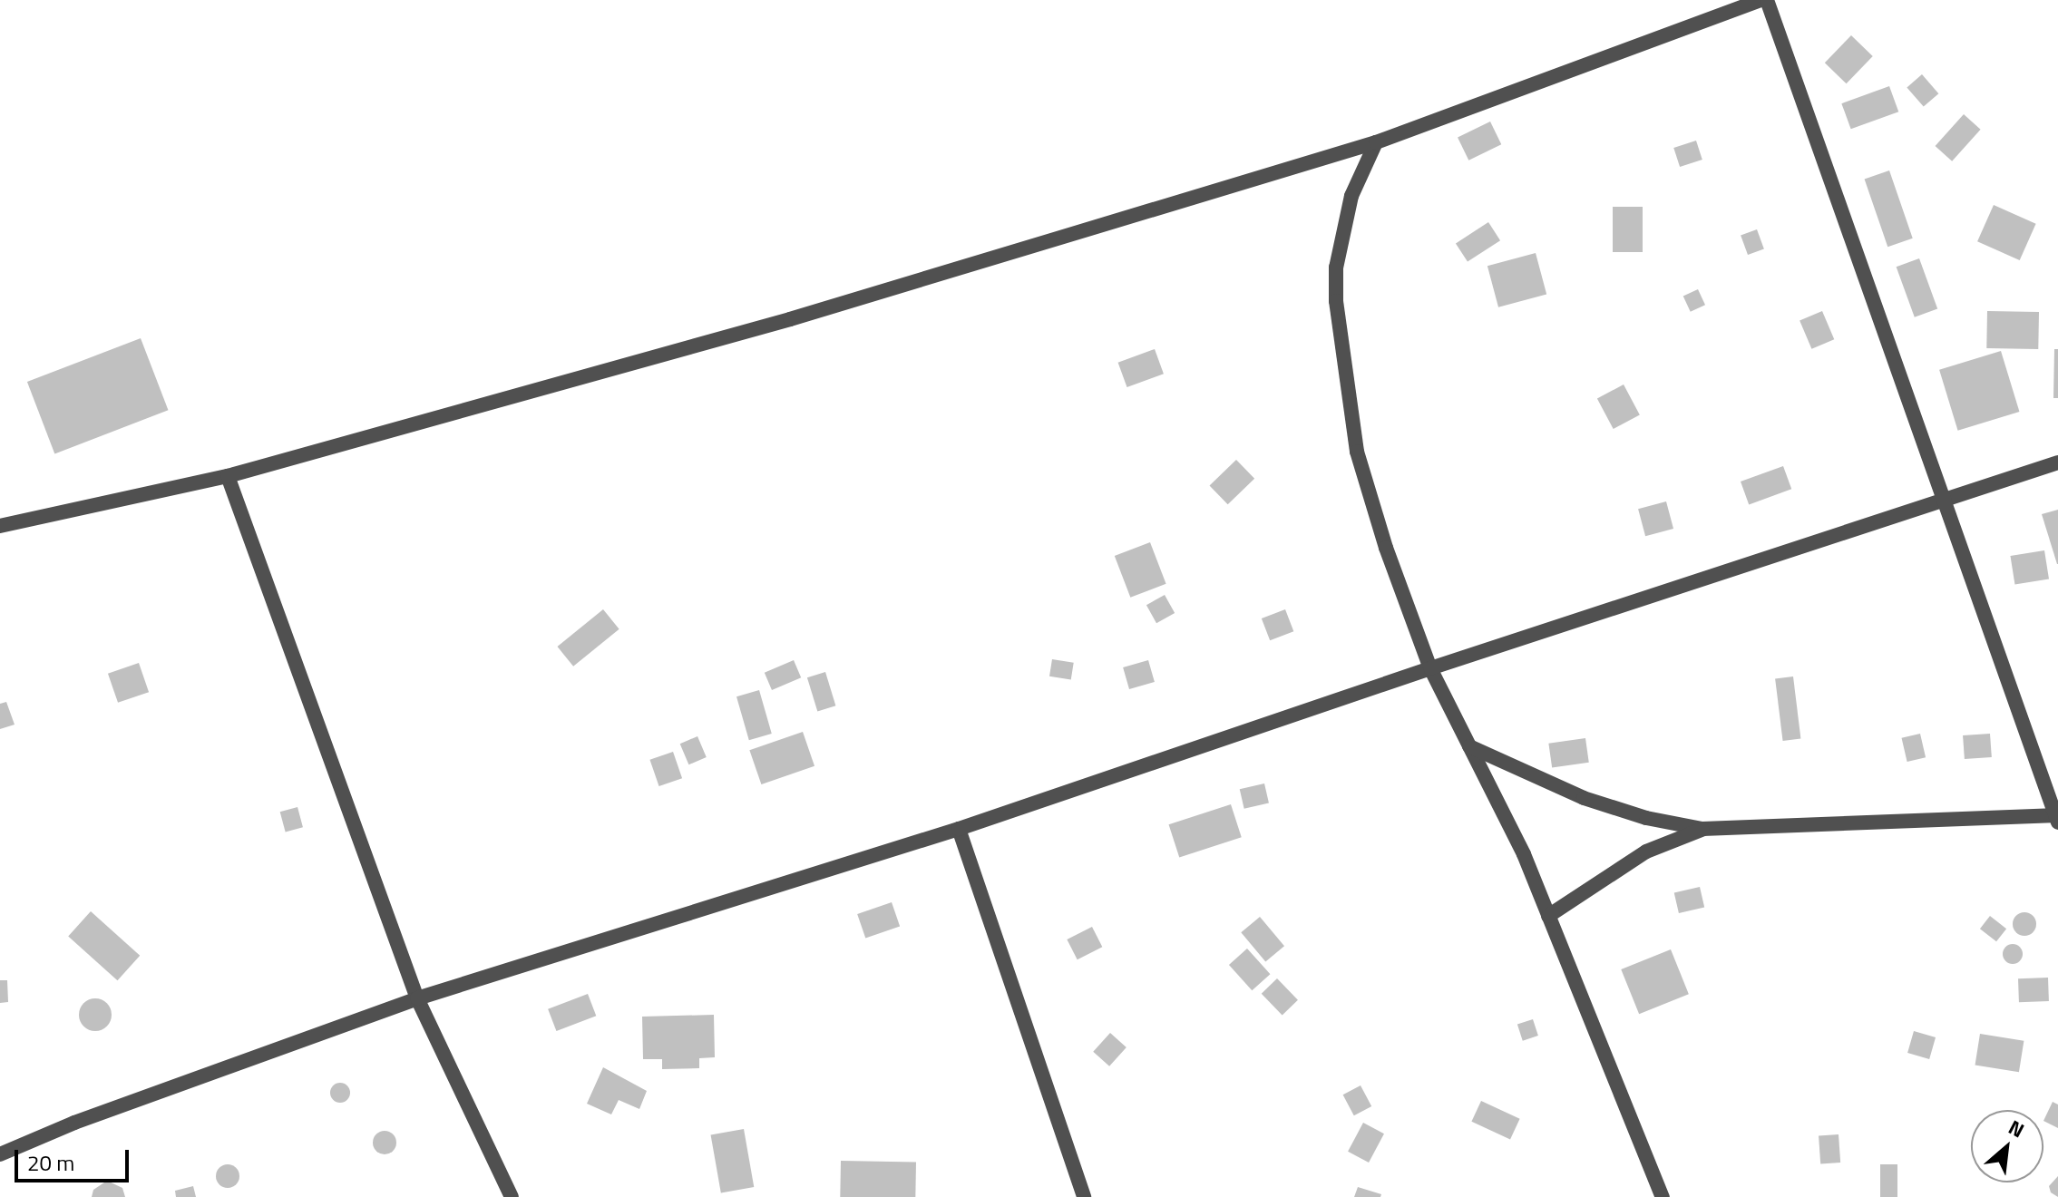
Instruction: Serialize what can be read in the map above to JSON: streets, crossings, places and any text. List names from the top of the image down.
{
  "scale_bar": "20 m",
  "north": "top right"
}
